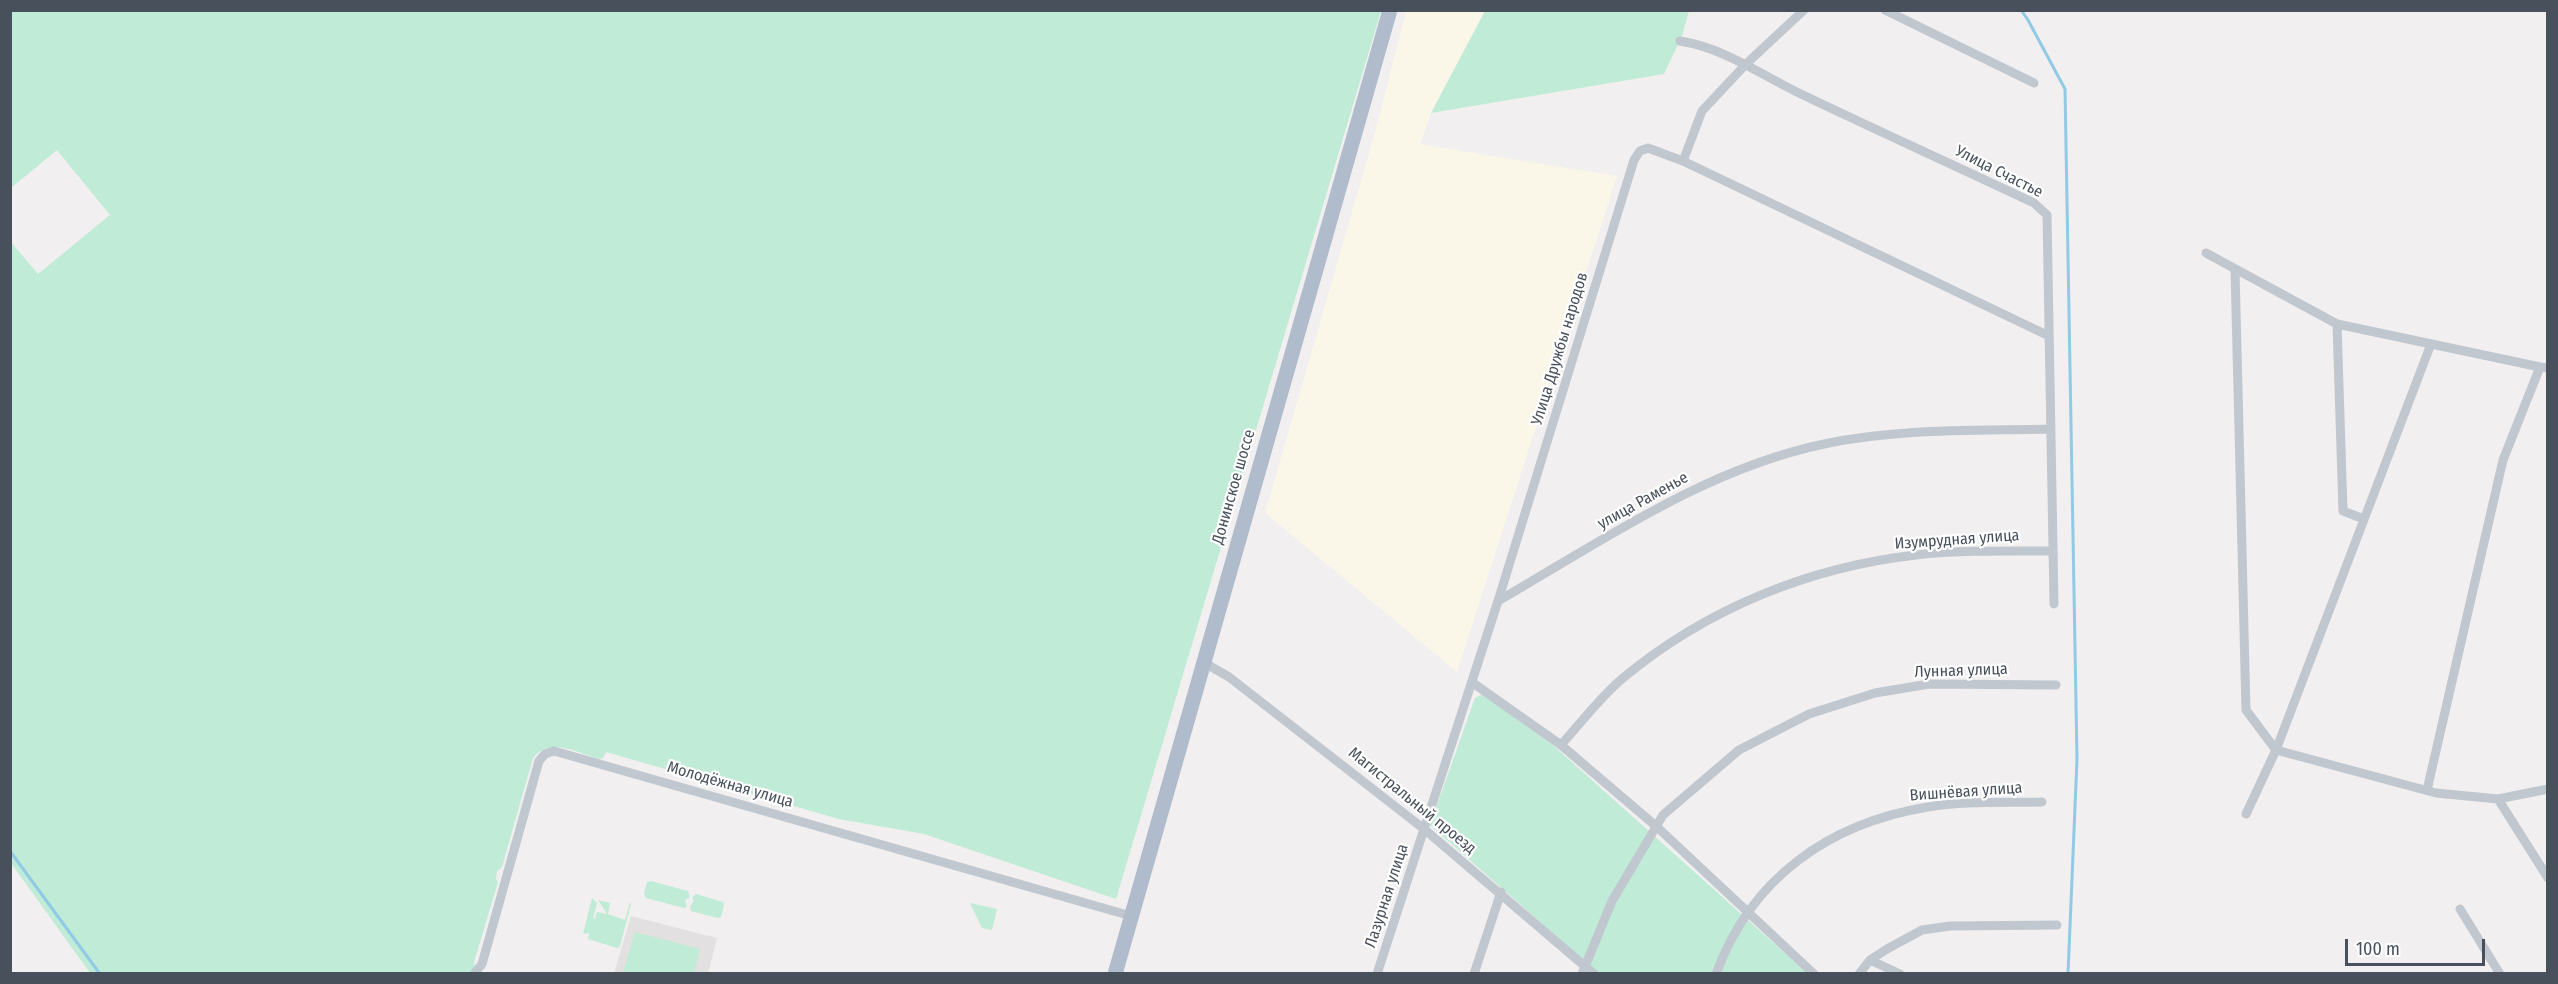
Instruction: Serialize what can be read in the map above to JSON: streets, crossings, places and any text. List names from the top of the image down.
{
  "streets": {
    "main road": ["Донинское шоссе"],
    "street": [
      "Улица Счастье",
      "Улица Дружбы народов",
      "улица Раменье",
      "Изумрудная улица",
      "Лунная улица",
      "Молодёжная улица",
      "Вишнёвая улица",
      "Магистральный проезд",
      "Лазурная улица"
    ]
  },
  "crossings": [
    ["Улица Счастье", "Улица Дружбы народов"],
    ["Улица Счастье", "улица Раменье"],
    ["Улица Счастье", "Изумрудная улица"],
    ["Улица Дружбы народов", "улица Раменье"],
    ["Донинское шоссе", "Молодёжная улица"],
    ["Донинское шоссе", "Магистральный проезд"],
    ["Лунная улица", "Магистральный проезд"],
    ["Магистральный проезд", "Лазурная улица"]
  ],
  "scale_bar": "100 m"
}
